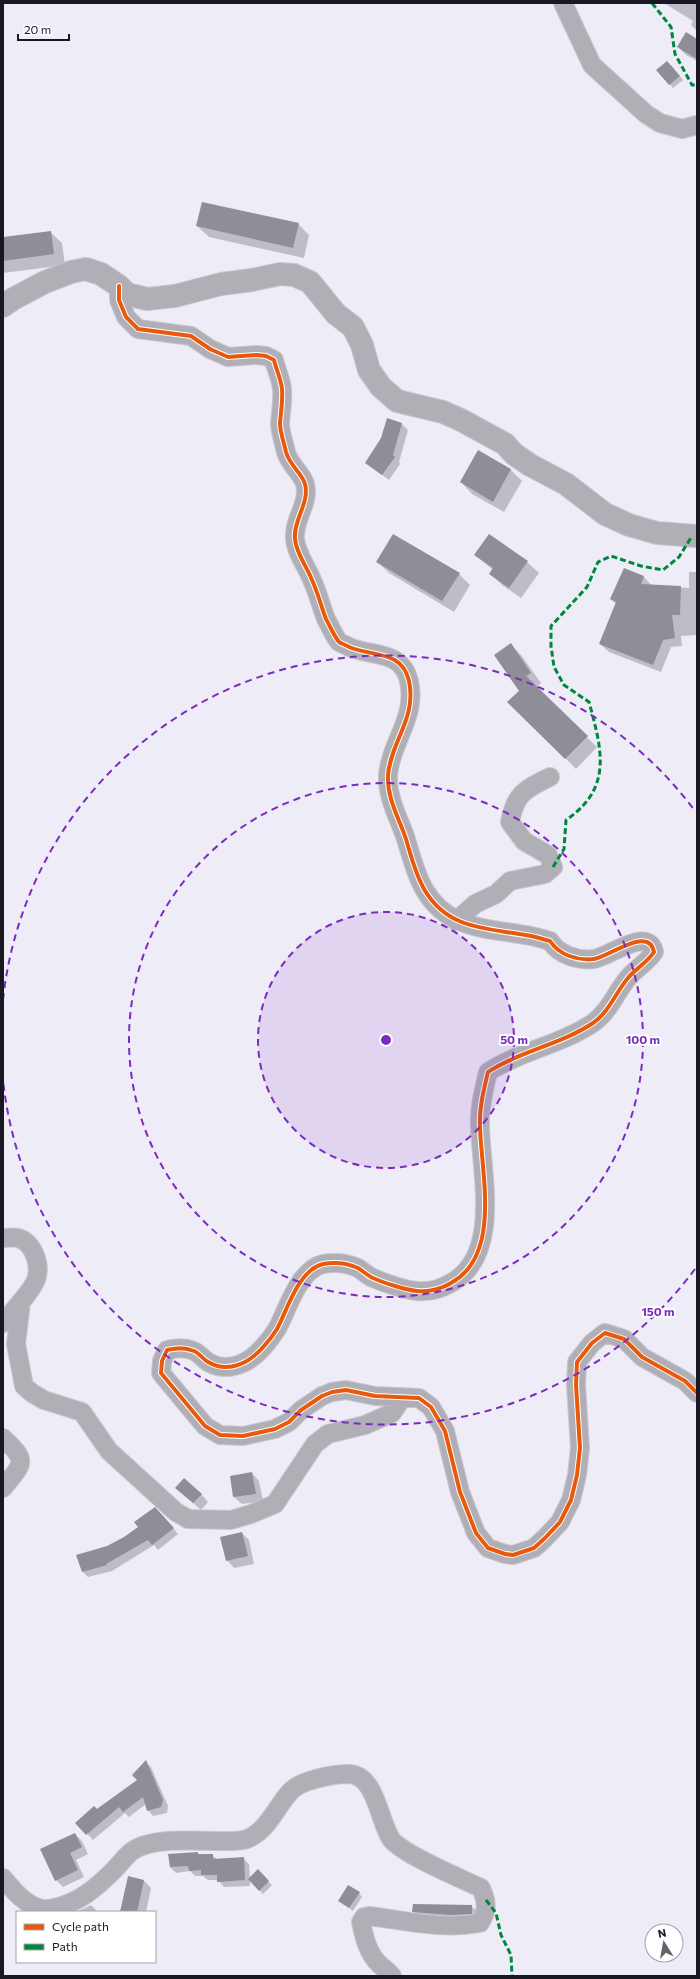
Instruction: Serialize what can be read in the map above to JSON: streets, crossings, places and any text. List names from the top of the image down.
{
  "legend": ["Cycle path", "Path"],
  "scale_bar": "20 m",
  "north": "top",
  "rings": ["50 m", "100 m", "150 m"]
}
